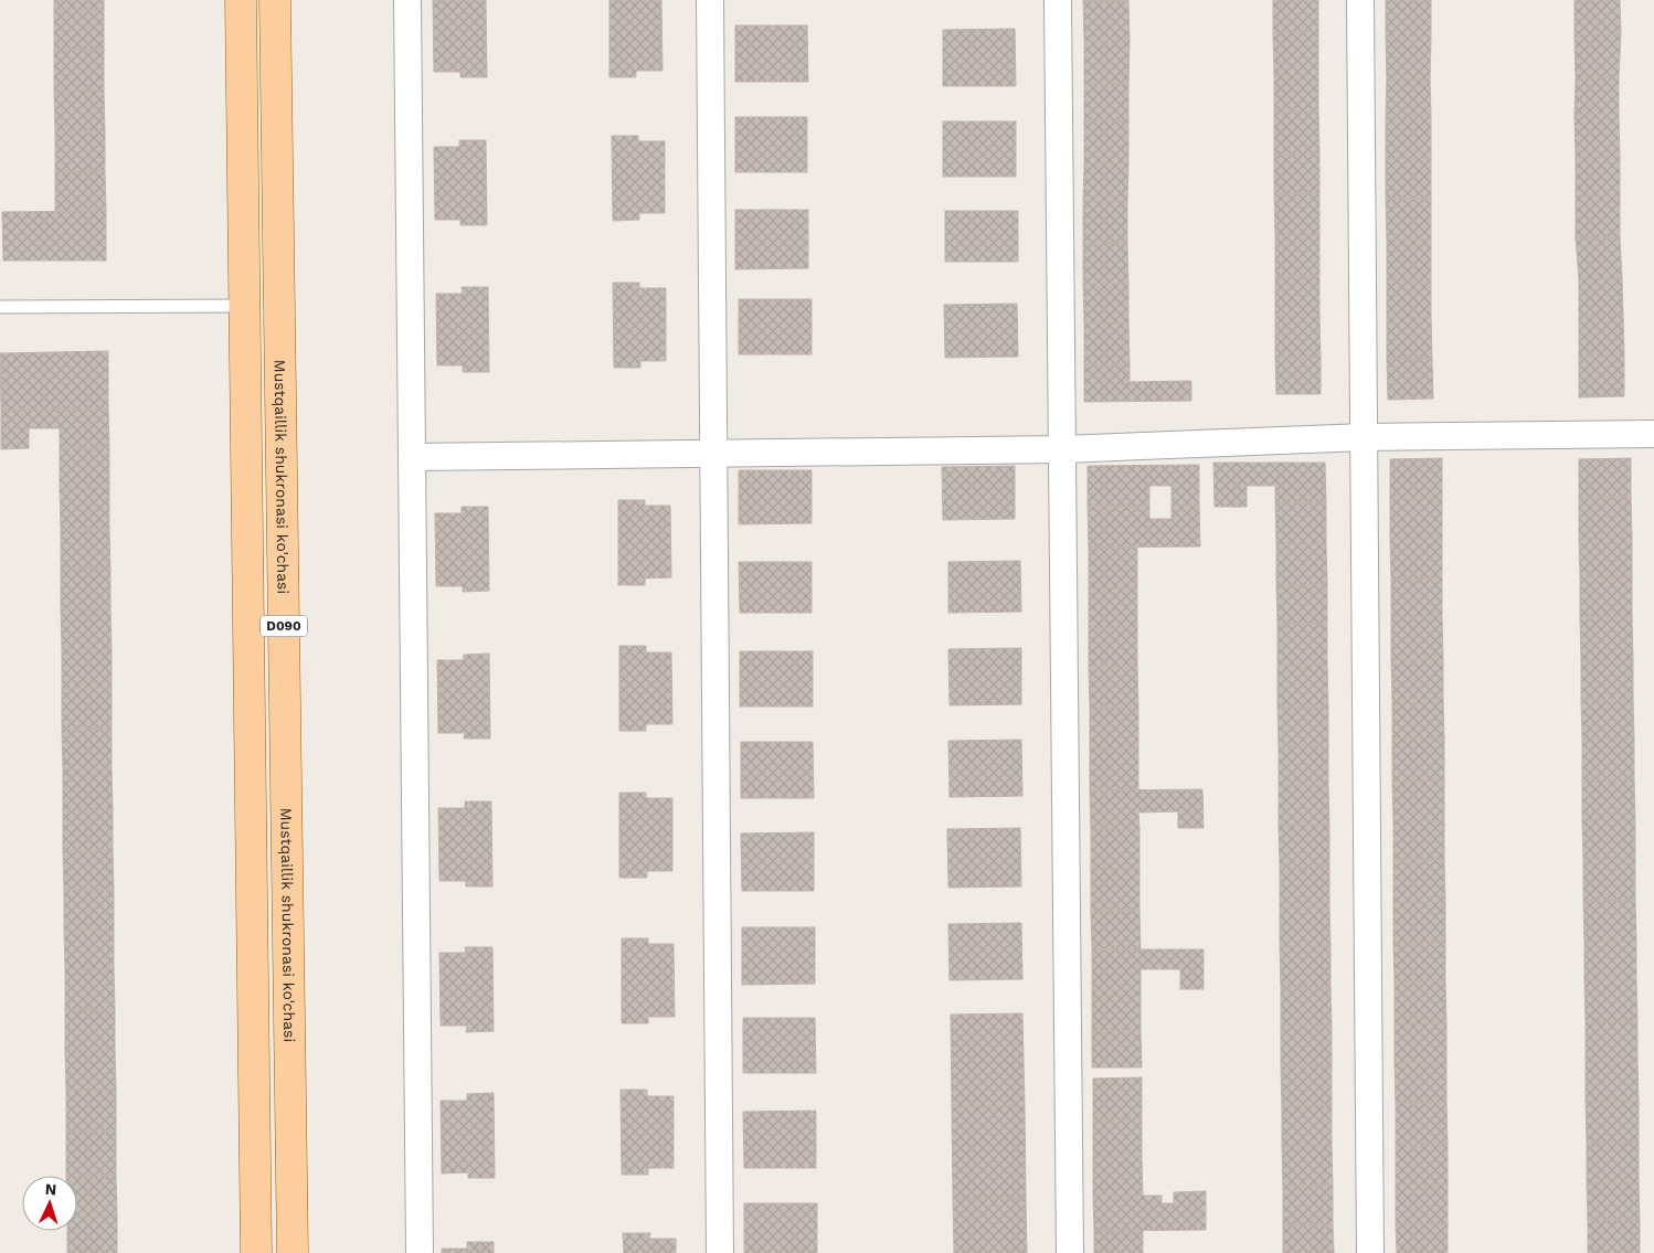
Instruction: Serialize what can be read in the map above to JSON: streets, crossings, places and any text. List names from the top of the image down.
{
  "streets": {
    "main road": ["Mustqaillik shukronasi ko'chasi", "D090"]
  },
  "north": "top"
}
